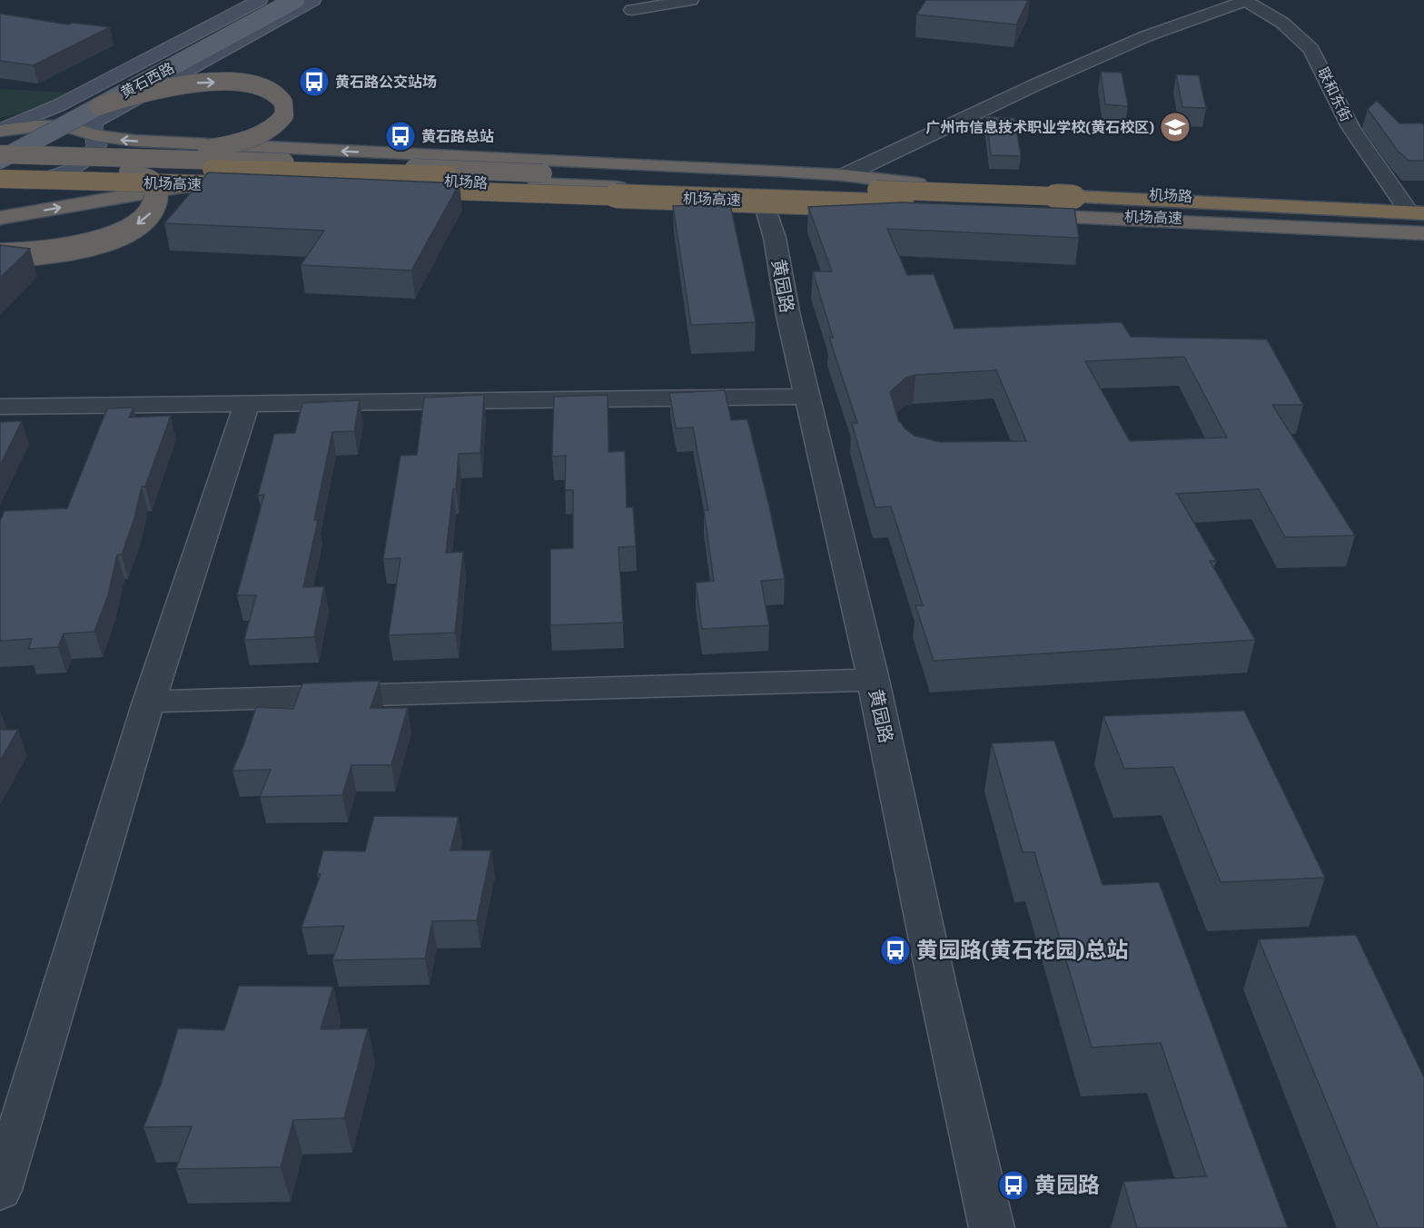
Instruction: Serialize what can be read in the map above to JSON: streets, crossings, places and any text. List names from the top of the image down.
{
  "streets": {
    "highway": ["机场路", "机场高速"],
    "main road": ["黄石西路"],
    "street": ["联和东街", "黄园路"]
  },
  "crossings": [
    ["黄石西路", "机场路"],
    ["黄石西路", "机场高速"],
    ["联和东街", "机场路"],
    ["联和东街", "机场高速"],
    ["机场路", "机场高速"],
    ["机场路", "黄园路"]
  ],
  "places": {
    "bus stop": [
      "黄石路公交站场",
      "黄石路总站",
      "黄园路(黄石花园)总站",
      "黄园路"
    ],
    "school or university": ["广州市信息技术职业学校(黄石校区)"]
  }
}
